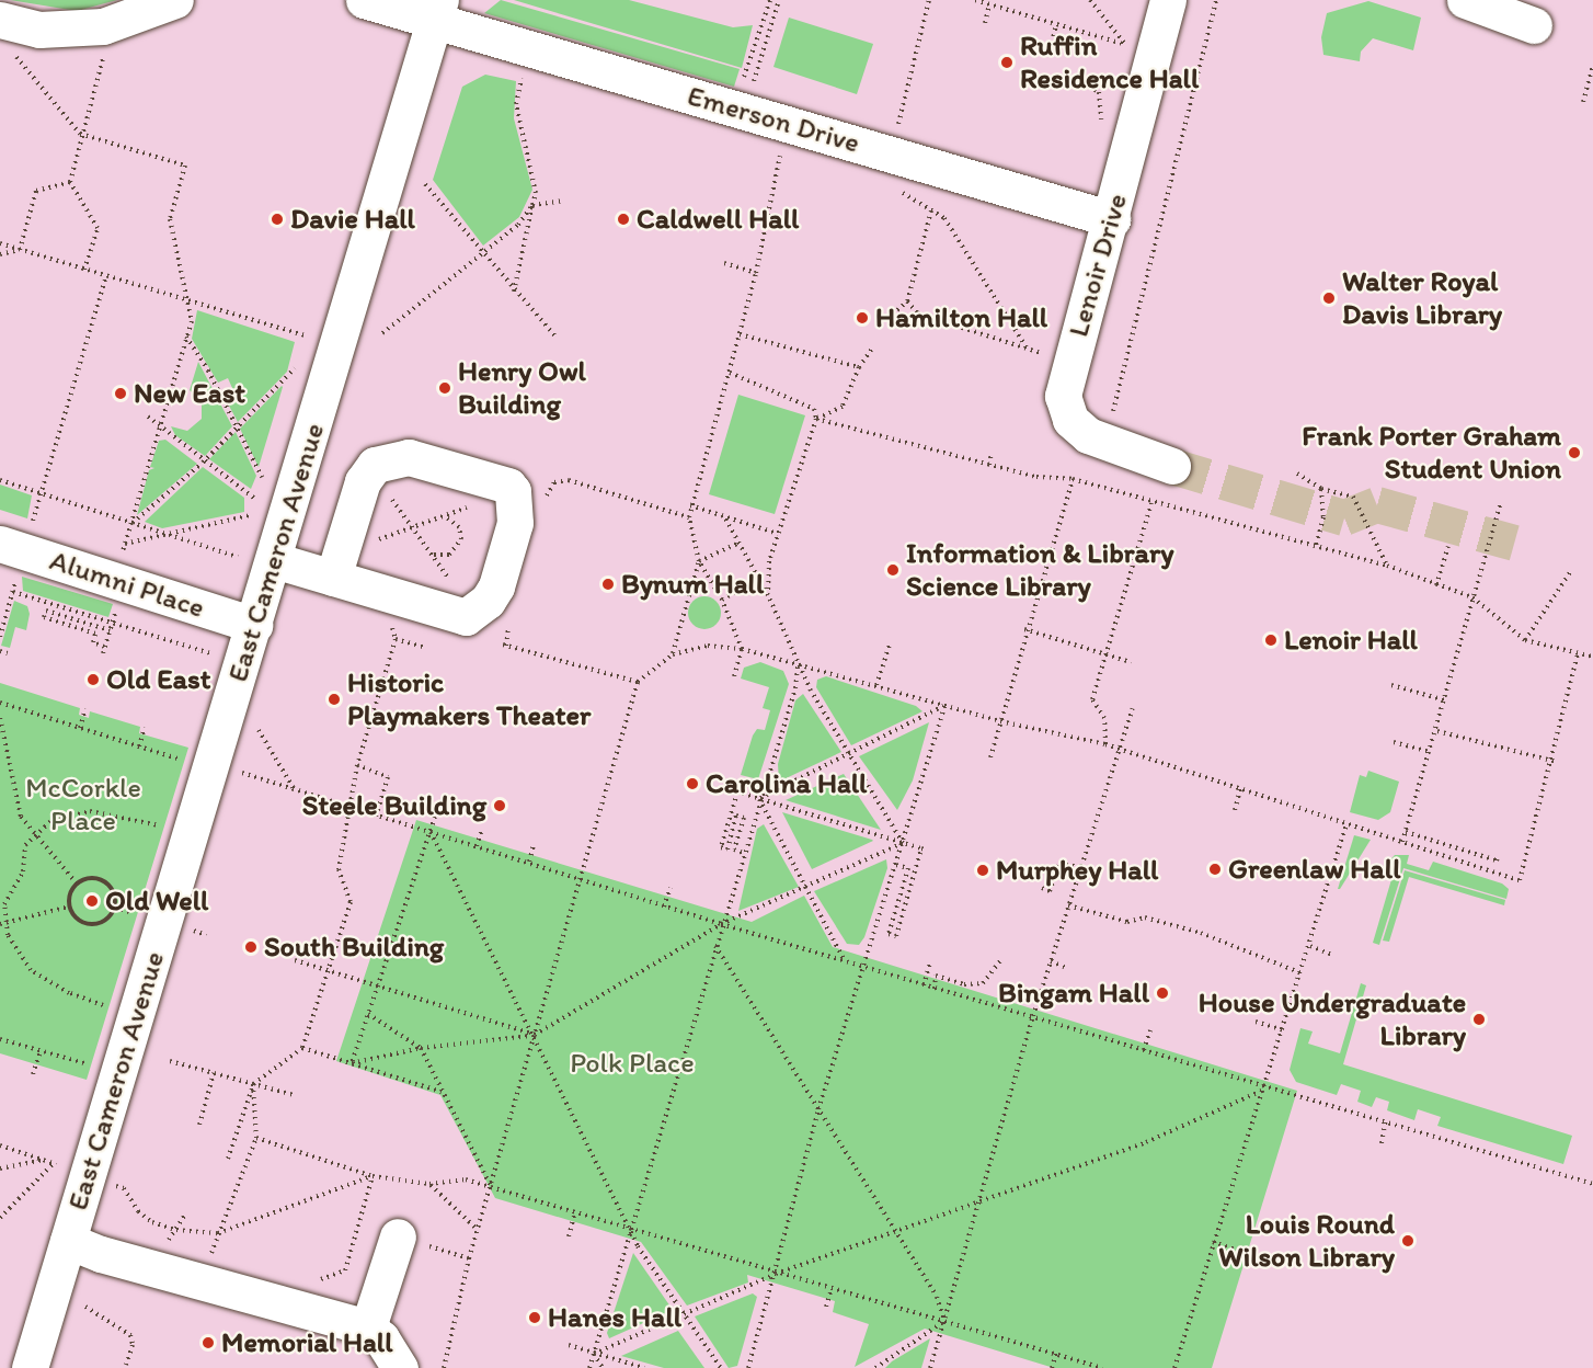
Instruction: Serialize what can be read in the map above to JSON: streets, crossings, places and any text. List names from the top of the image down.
{
  "streets": {
    "street": [
      "Emerson Drive",
      "Lenoir Drive",
      "East Cameron Avenue",
      "Alumni Place"
    ]
  },
  "crossings": [
    ["Emerson Drive", "Lenoir Drive"],
    ["Emerson Drive", "East Cameron Avenue"],
    ["East Cameron Avenue", "Alumni Place"]
  ],
  "parks": ["McCorkle Place", "Polk Place"],
  "places": [
    "Ruffin Residence Hall",
    "Davie Hall",
    "Caldwell Hall",
    "Walter Royal Davis Library",
    "Hamilton Hall",
    "Henry Owl Building",
    "New East",
    "Frank Porter Graham Student Union",
    "Information & Library Science Library",
    "Bynum Hall",
    "Lenoir Hall",
    "Old East",
    "Historic Playmakers Theater",
    "Carolina Hall",
    "Steele Building",
    "Greenlaw Hall",
    "Murphey Hall",
    "Old Well",
    "South Building",
    "Bingam Hall",
    "House Undergraduate Library",
    "Louis Round Wilson Library",
    "Hanes Hall",
    "Memorial Hall"
  ]
}
